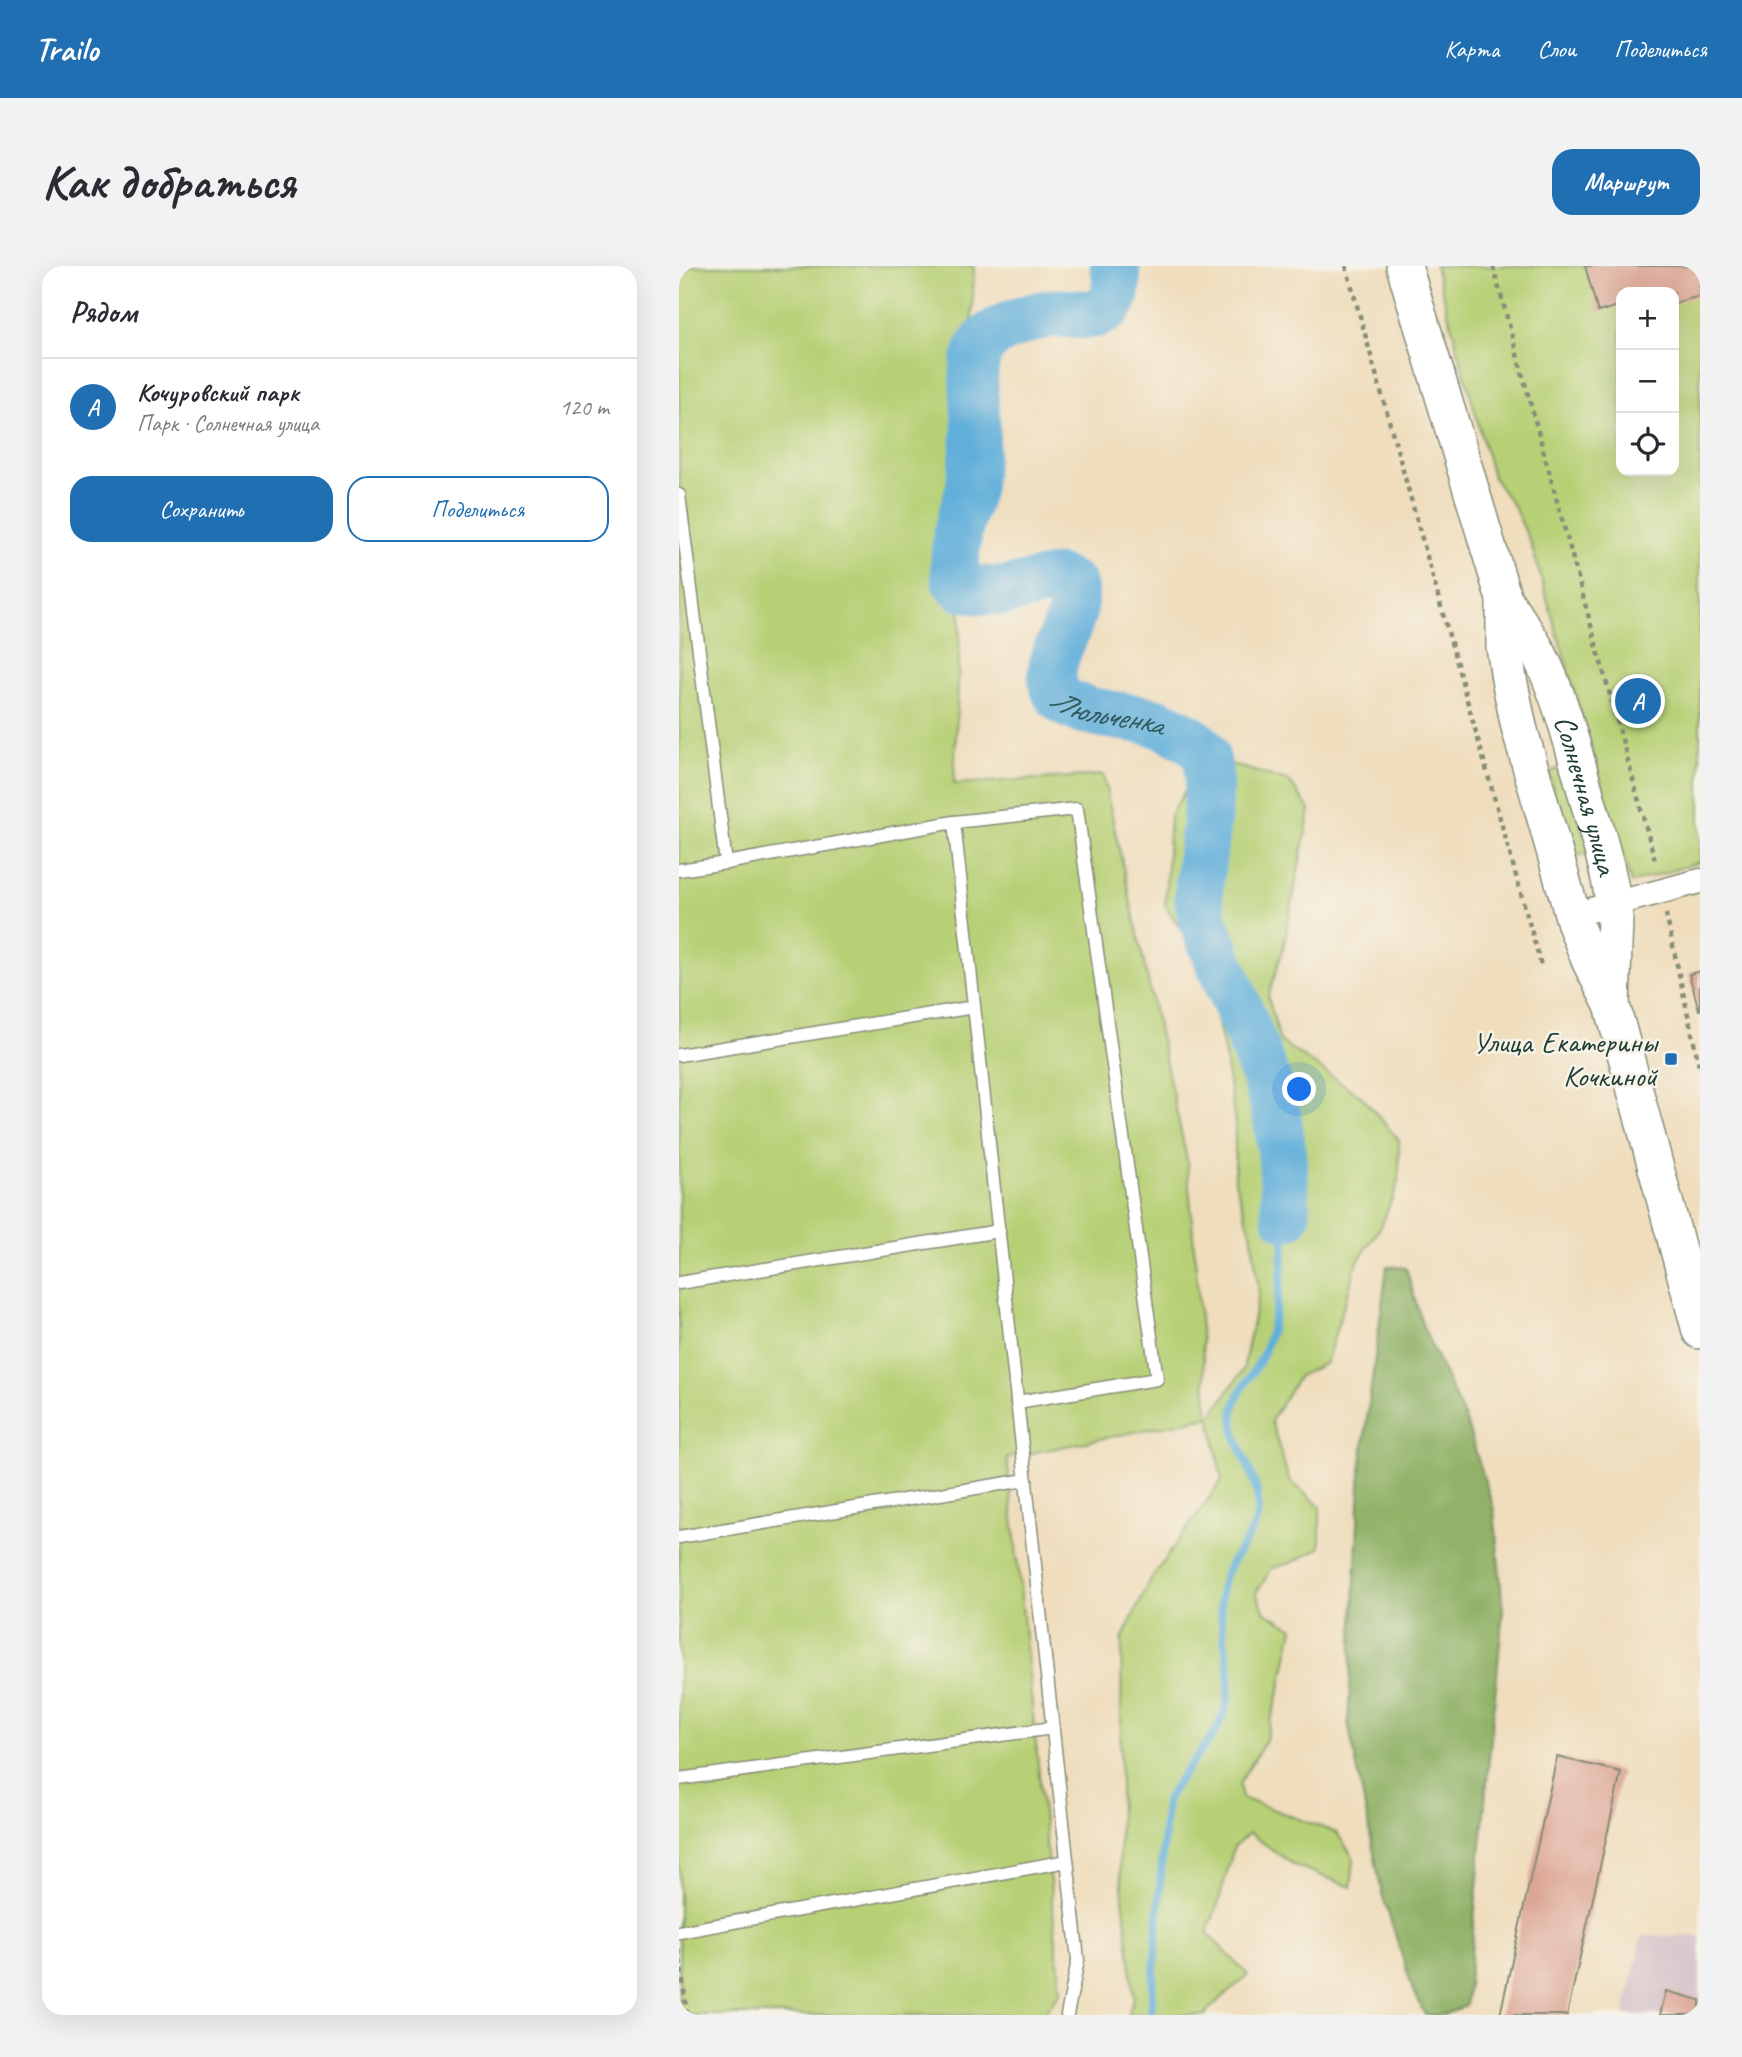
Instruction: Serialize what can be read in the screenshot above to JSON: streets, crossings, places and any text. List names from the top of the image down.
{
  "streets": {
    "main road": ["Солнечная улица"]
  },
  "water": ["Люльченка"],
  "places": {
    "transit": ["Улица Екатерины Кочкиной"]
  },
  "page": {
    "header": "Trailo",
    "nav": ["Карта", "Слои", "Поделиться"],
    "buttons": [
      "Маршрут",
      ["Сохранить", "Поделиться"]
    ],
    "title": "Как добраться",
    "heading": "Рядом",
    "map_buttons": ["+", "−"],
    "list": [
      {
        "mark": "A",
        "name": "Кочуровский парк",
        "note": "Парк · Солнечная улица",
        "value": "120 m"
      }
    ],
    "pins": "A"
  }
}
